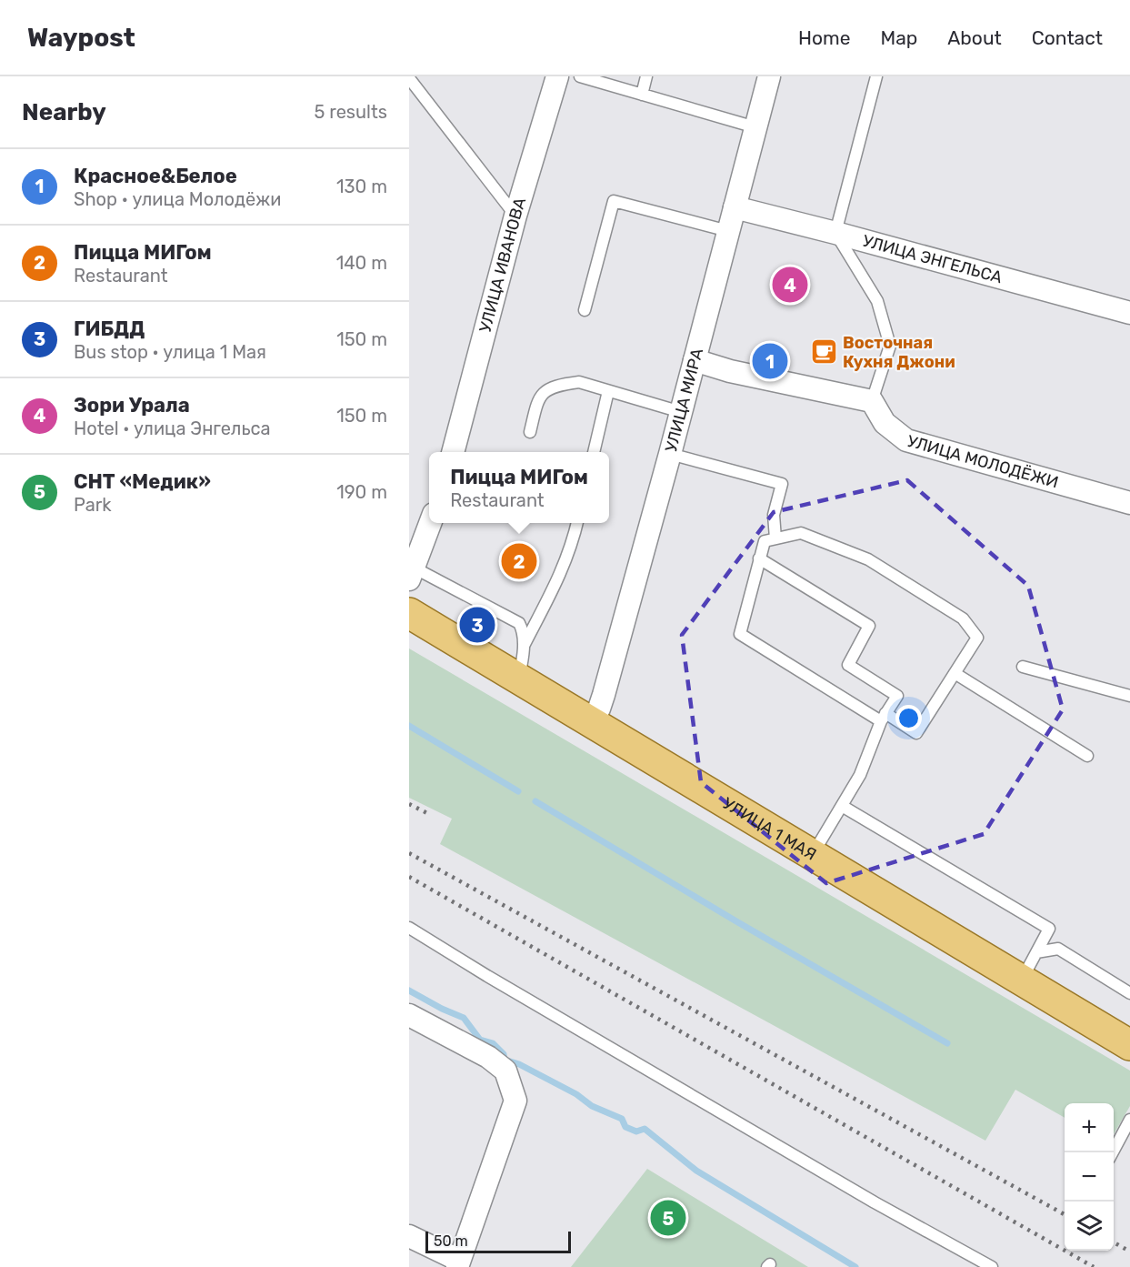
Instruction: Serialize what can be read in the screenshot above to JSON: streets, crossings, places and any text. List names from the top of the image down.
{
  "streets": {
    "main road": ["УЛИЦА 1 МАЯ"],
    "street": [
      "УЛИЦА ЭНГЕЛЬСА",
      "УЛИЦА ИВАНОВА",
      "УЛИЦА МИРА",
      "УЛИЦА МОЛОДЁЖИ"
    ]
  },
  "crossings": [
    ["УЛИЦА ЭНГЕЛЬСА", "УЛИЦА МИРА"],
    ["УЛИЦА МИРА", "УЛИЦА 1 МАЯ"]
  ],
  "places": {
    "cafe": ["Восточная Кухня Джони"]
  },
  "scale_bar": "50 m",
  "page": {
    "header": "Waypost",
    "nav": [
      "Home",
      "Map",
      "About",
      "Contact"
    ],
    "heading": ["Nearby", "5 results"],
    "list": [
      {
        "mark": "1",
        "name": "Красное&Белое",
        "note": "Shop · улица Молодёжи",
        "value": "130 m"
      },
      {
        "mark": "2",
        "name": "Пицца МИГом",
        "note": "Restaurant",
        "value": "140 m"
      },
      {
        "mark": "3",
        "name": "ГИБДД",
        "note": "Bus stop · улица 1 Мая",
        "value": "150 m"
      },
      {
        "mark": "4",
        "name": "Зори Урала",
        "note": "Hotel · улица Энгельса",
        "value": "150 m"
      },
      {
        "mark": "5",
        "name": "СНТ «Медик»",
        "note": "Park",
        "value": "190 m"
      }
    ],
    "pins": [
      "4",
      "1",
      "2",
      "3",
      "5"
    ],
    "popup": ["Пицца МИГом", "Restaurant"],
    "map_buttons": ["+", "−"],
    "scale": "50 m"
  }
}
